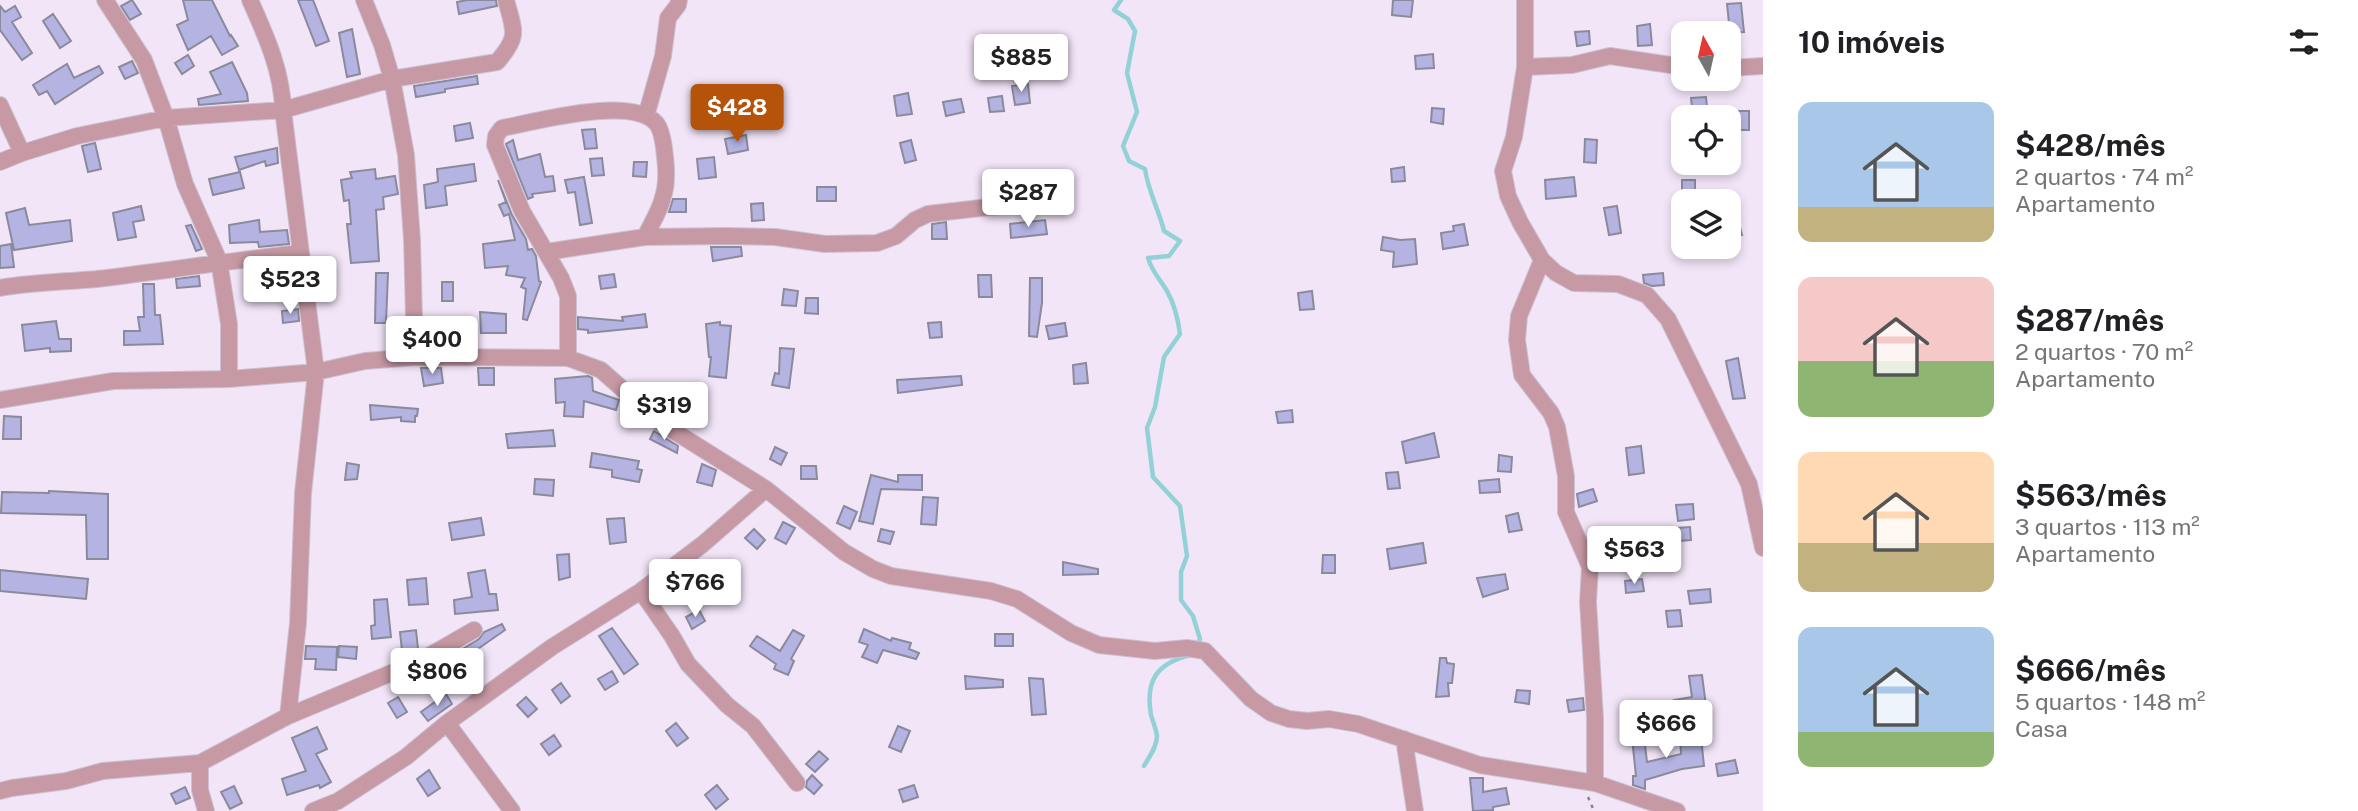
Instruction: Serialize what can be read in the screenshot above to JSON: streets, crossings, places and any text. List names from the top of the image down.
{
  "north": "top",
  "page": {
    "heading": "10 imóveis",
    "price": [
      "$885",
      "$428",
      "$287",
      "$523",
      "$400",
      "$319",
      "$563",
      "$766",
      "$806",
      "$666"
    ],
    "list": [
      {
        "name": "$428/mês",
        "note": "2 quartos · 74 m² · Apartamento"
      },
      {
        "name": "$287/mês",
        "note": "2 quartos · 70 m² · Apartamento"
      },
      {
        "name": "$563/mês",
        "note": "3 quartos · 113 m² · Apartamento"
      },
      {
        "name": "$666/mês",
        "note": "5 quartos · 148 m² · Casa"
      }
    ]
  }
}
